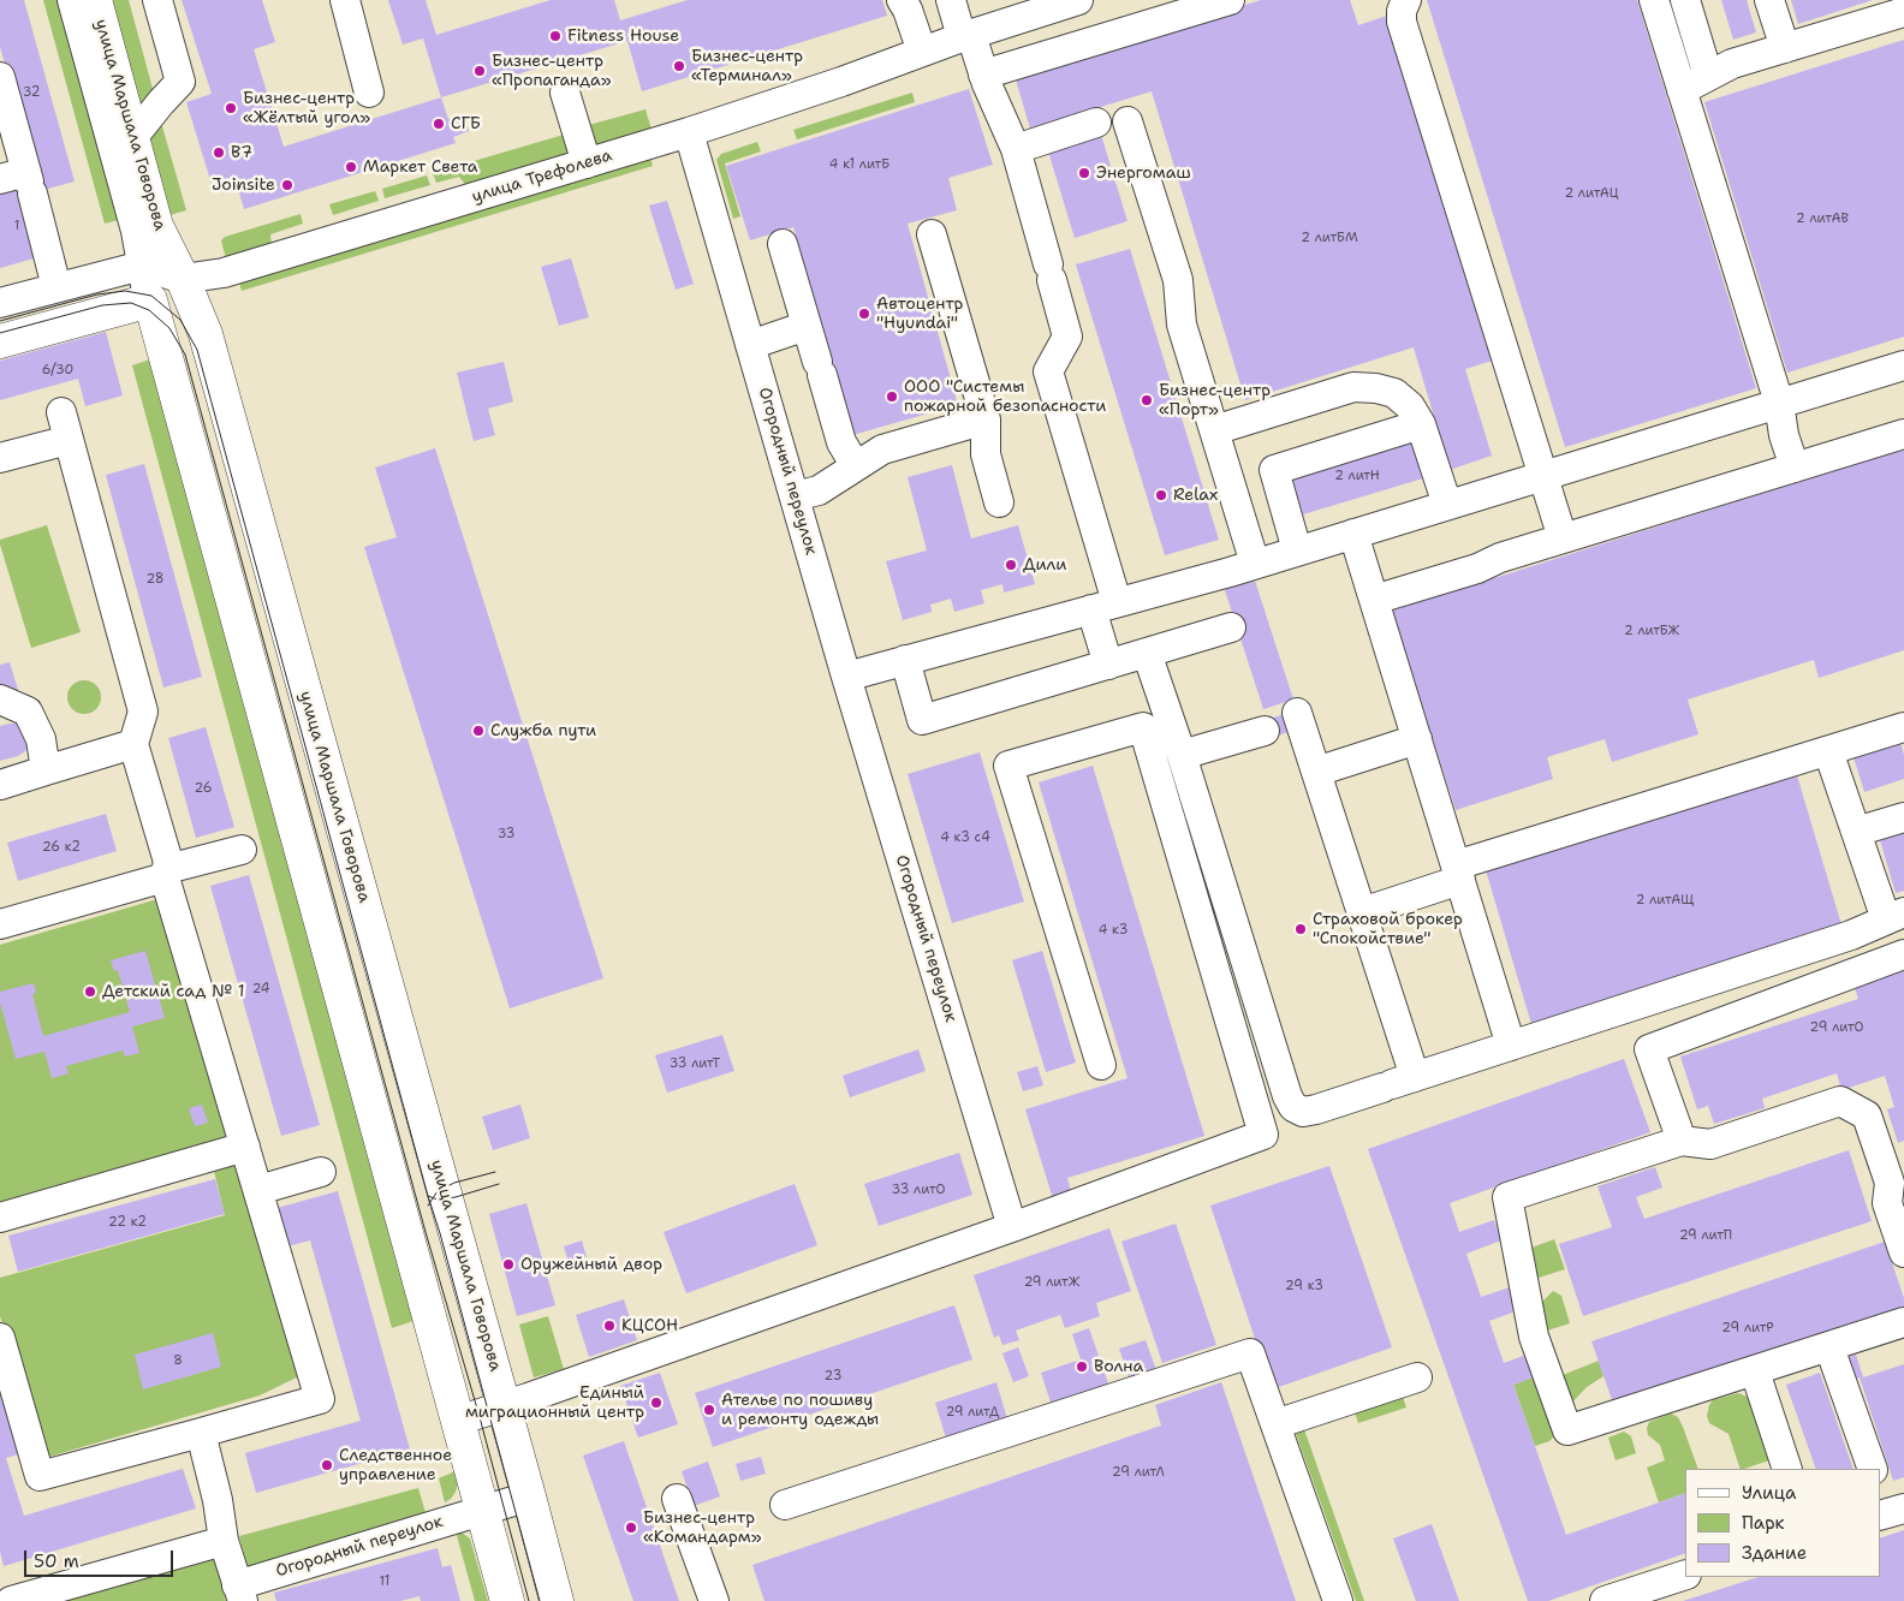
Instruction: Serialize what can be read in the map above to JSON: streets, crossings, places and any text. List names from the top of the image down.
{
  "streets": {
    "main road": ["улица Маршала Говорова"],
    "street": ["улица Трефолева", "Огородный переулок"]
  },
  "crossings": [
    ["улица Маршала Говорова", "улица Трефолева"],
    ["улица Маршала Говорова", "Огородный переулок"],
    ["улица Трефолева", "Огородный переулок"]
  ],
  "places": [
    "Fitness House",
    "Бизнес-центр «Терминал»",
    "Бизнес-центр «Пропаганда»",
    "Бизнес-центр «Жёлтый угол»",
    "СГБ",
    "В7",
    "Маркет Света",
    "Энергомаш",
    "Joinsite",
    "Автоцентр \"Hyundai\"",
    "ООО \"Системы пожарной безопасности",
    "Бизнес-центр «Порт»",
    "Relax",
    "Дили",
    "Служба пути",
    "Страховой брокер \"Спокойствие\"",
    "Детский сад № 1",
    "Оружейный двор",
    "КЦСОН",
    "Волна",
    "Единый миграционный центр",
    "Ателье по пошиву и ремонту одежды",
    "Следственное управление",
    "Бизнес-центр «Командарм»"
  ],
  "house_numbers": [
    "32",
    "4 к1 литБ",
    "2 литАЦ",
    "2 литАВ",
    "1",
    "2 литБМ",
    "6/30",
    "2 литН",
    "28",
    "2 литБЖ",
    "26",
    "33",
    "4 к3 с4",
    "26 к2",
    "2 литАЩ",
    "4 к3",
    "24",
    "29 литО",
    "33 литТ",
    "33 литО",
    "22 к2",
    "29 литП",
    "29 литЖ",
    "29 к3",
    "29 литР",
    "8",
    "23",
    "29 литД",
    "29 литЛ",
    "11"
  ],
  "legend": ["Улица", "Парк", "Здание"],
  "scale_bar": "50 m"
}
